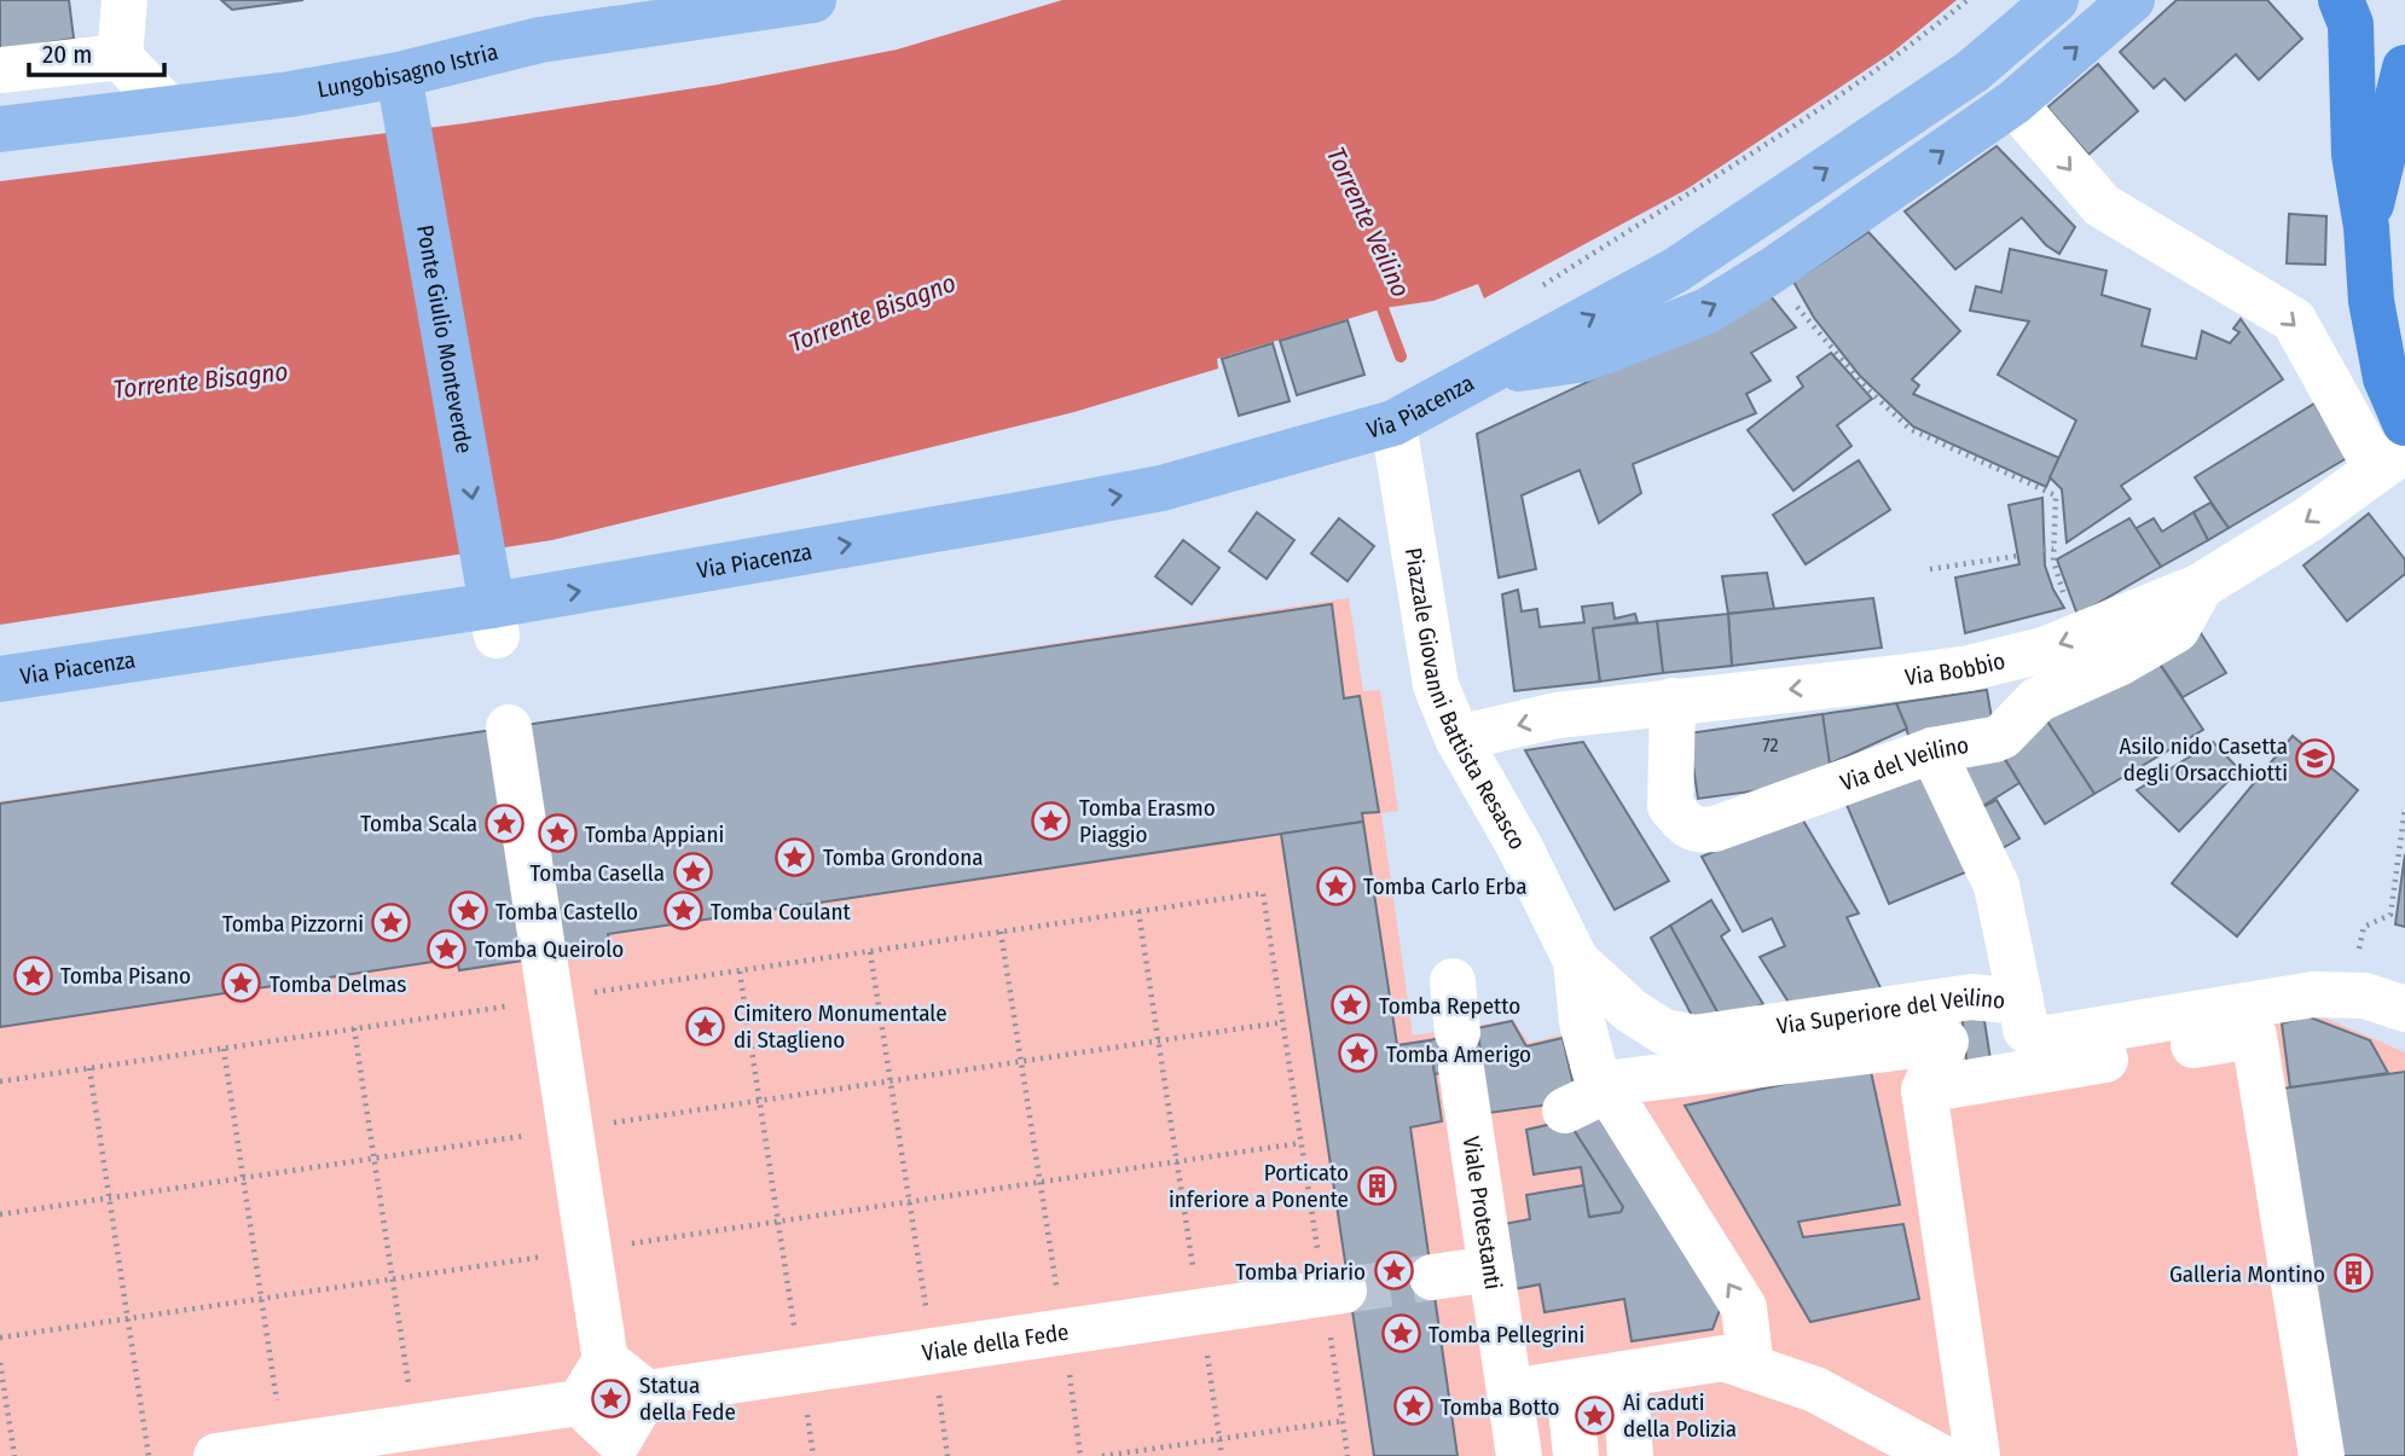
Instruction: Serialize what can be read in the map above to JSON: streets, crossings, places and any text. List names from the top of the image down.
{
  "streets": {
    "main road": ["Lungobisagno Istria", "Ponte Giulio Monteverde", "Via Piacenza"],
    "street": [
      "Via Bobbio",
      "Piazzale Giovanni Battista Resasco",
      "Via del Veilino",
      "Via Superiore del Veilino",
      "Viale Protestanti",
      "Viale della Fede"
    ]
  },
  "crossings": [
    ["Lungobisagno Istria", "Ponte Giulio Monteverde"],
    ["Ponte Giulio Monteverde", "Via Piacenza"],
    ["Via Piacenza", "Piazzale Giovanni Battista Resasco"],
    ["Via Bobbio", "Piazzale Giovanni Battista Resasco"],
    ["Via Bobbio", "Via del Veilino"],
    ["Piazzale Giovanni Battista Resasco", "Via Superiore del Veilino"]
  ],
  "one_way": ["Ponte Giulio Monteverde", "Via Bobbio"],
  "water": ["Torrente Veilino", "Torrente Bisagno"],
  "places": {
    "school or university": ["Asilo nido Casetta degli Orsacchiotti"],
    "place": [
      "Tomba Erasmo Piaggio",
      "Tomba Scala",
      "Tomba Appiani",
      "Tomba Grondona",
      "Tomba Casella",
      "Tomba Carlo Erba",
      "Tomba Castello",
      "Tomba Coulant",
      "Tomba Pizzorni",
      "Tomba Queirolo",
      "Tomba Pisano",
      "Tomba Delmas",
      "Tomba Repetto",
      "Cimitero Monumentale di Staglieno",
      "Tomba Amerigo",
      "Tomba Priario",
      "Tomba Pellegrini",
      "Statua della Fede",
      "Tomba Botto",
      "Ai caduti della Polizia"
    ],
    "building": ["Porticato inferiore a Ponente", "Galleria Montino"]
  },
  "house_numbers": ["72"],
  "scale_bar": "20 m"
}
